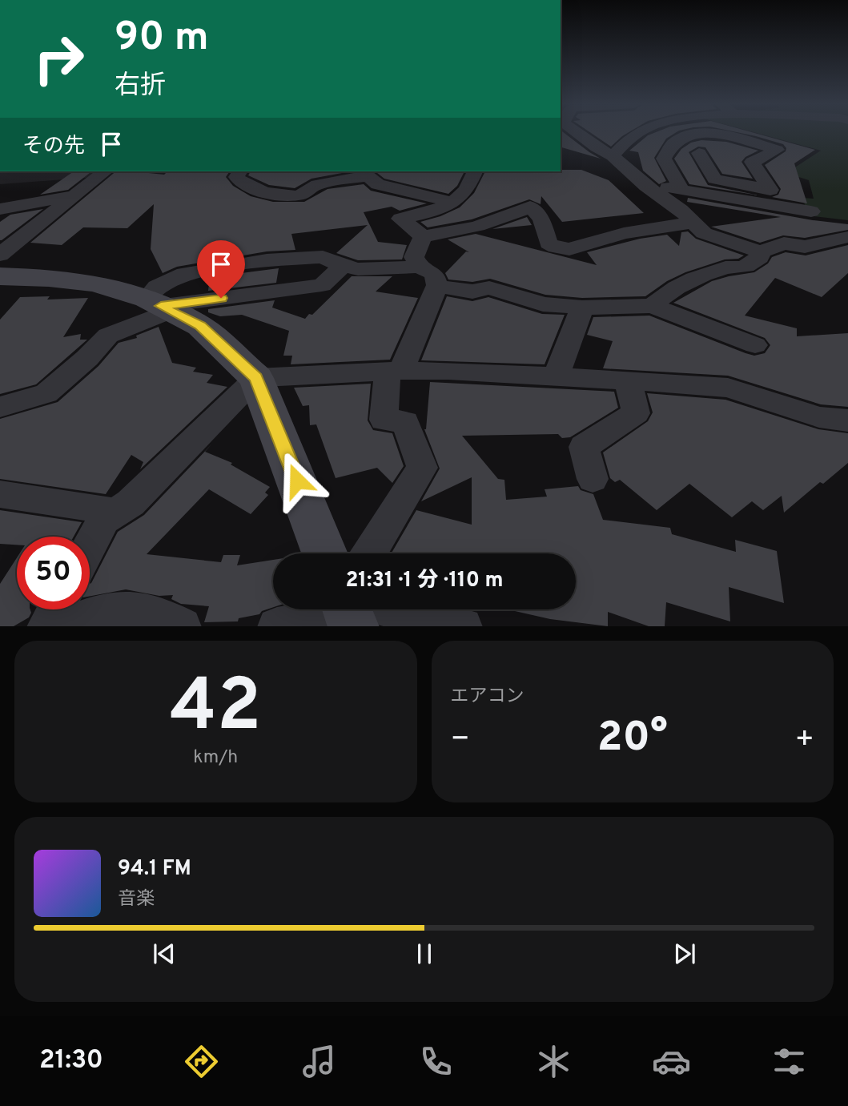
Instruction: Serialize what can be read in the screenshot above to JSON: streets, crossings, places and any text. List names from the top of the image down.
{
  "page": {
    "turn": ["90 m", "右折"],
    "then": "その先",
    "limit": "50",
    "trip": "21:31 · 1 分 · 110 m",
    "tile": [
      ["42", "km/h"],
      "エアコン"
    ],
    "heat": ["−", "20°", "+"],
    "song": ["94.1 FM", "音楽"],
    "tabs": "21:30"
  }
}
